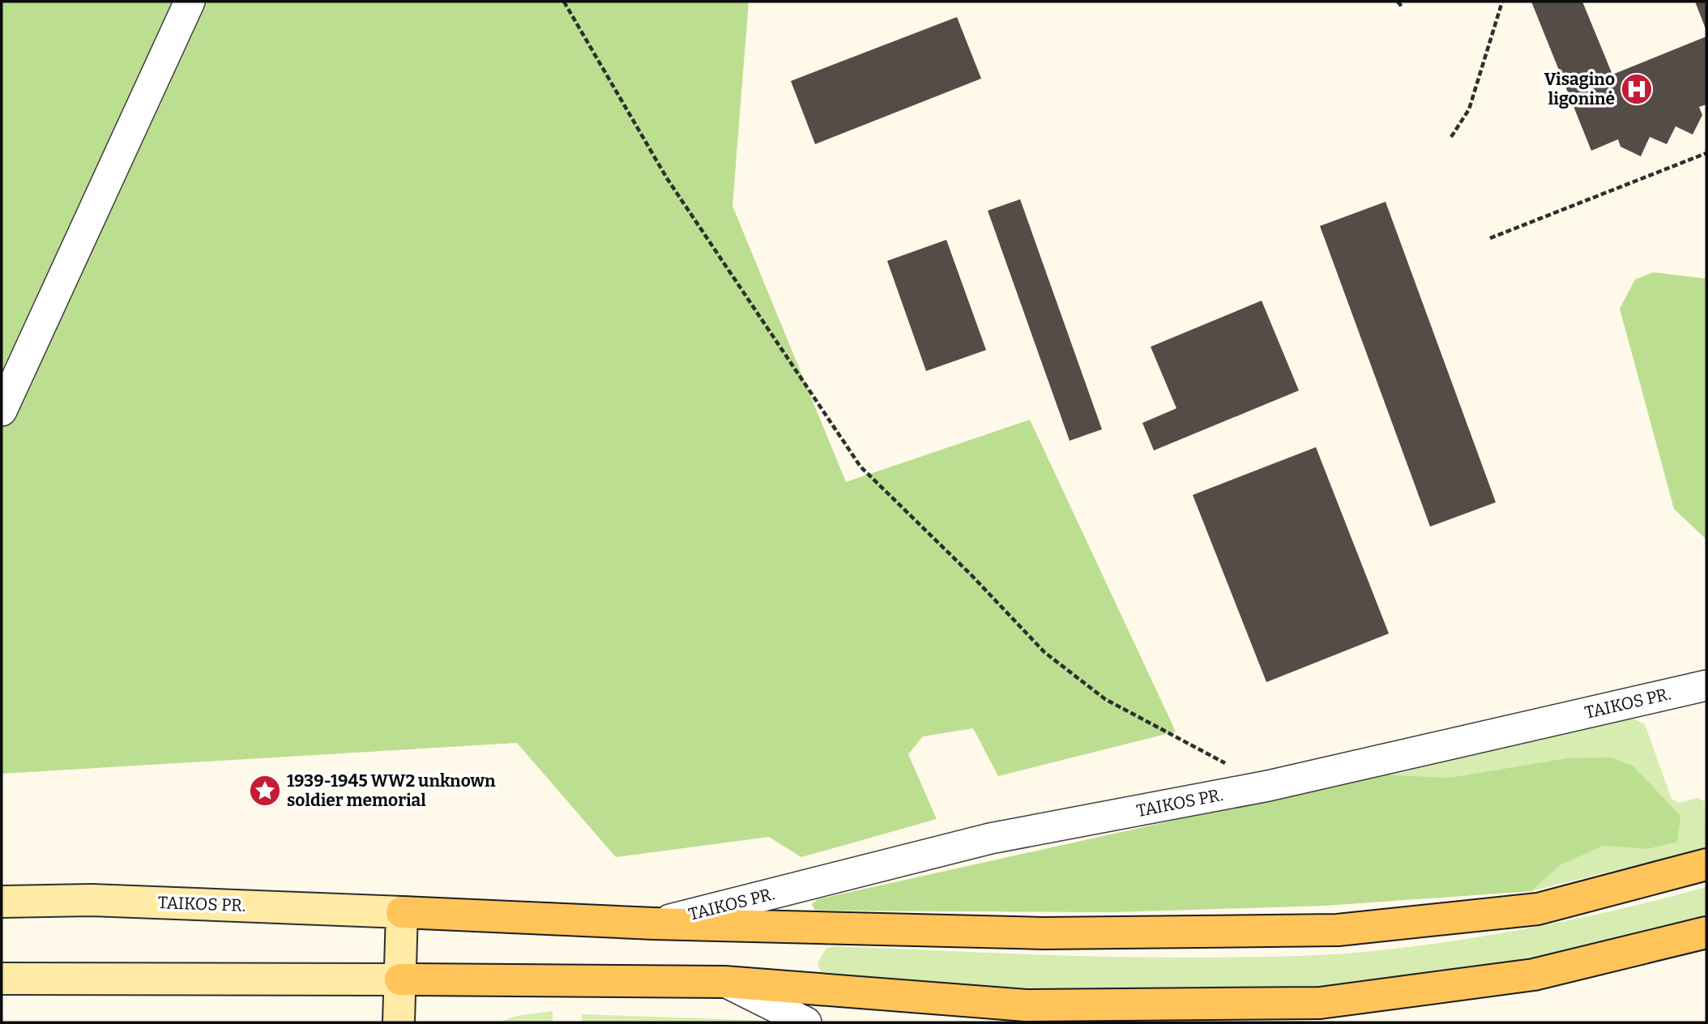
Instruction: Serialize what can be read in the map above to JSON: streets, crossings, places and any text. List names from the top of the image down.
{
  "streets": {
    "main road": ["TAIKOS PR."]
  },
  "places": {
    "hospital": ["Visagino ligoninė"],
    "place": ["1939-1945 WW2 unknown soldier memorial"]
  }
}
